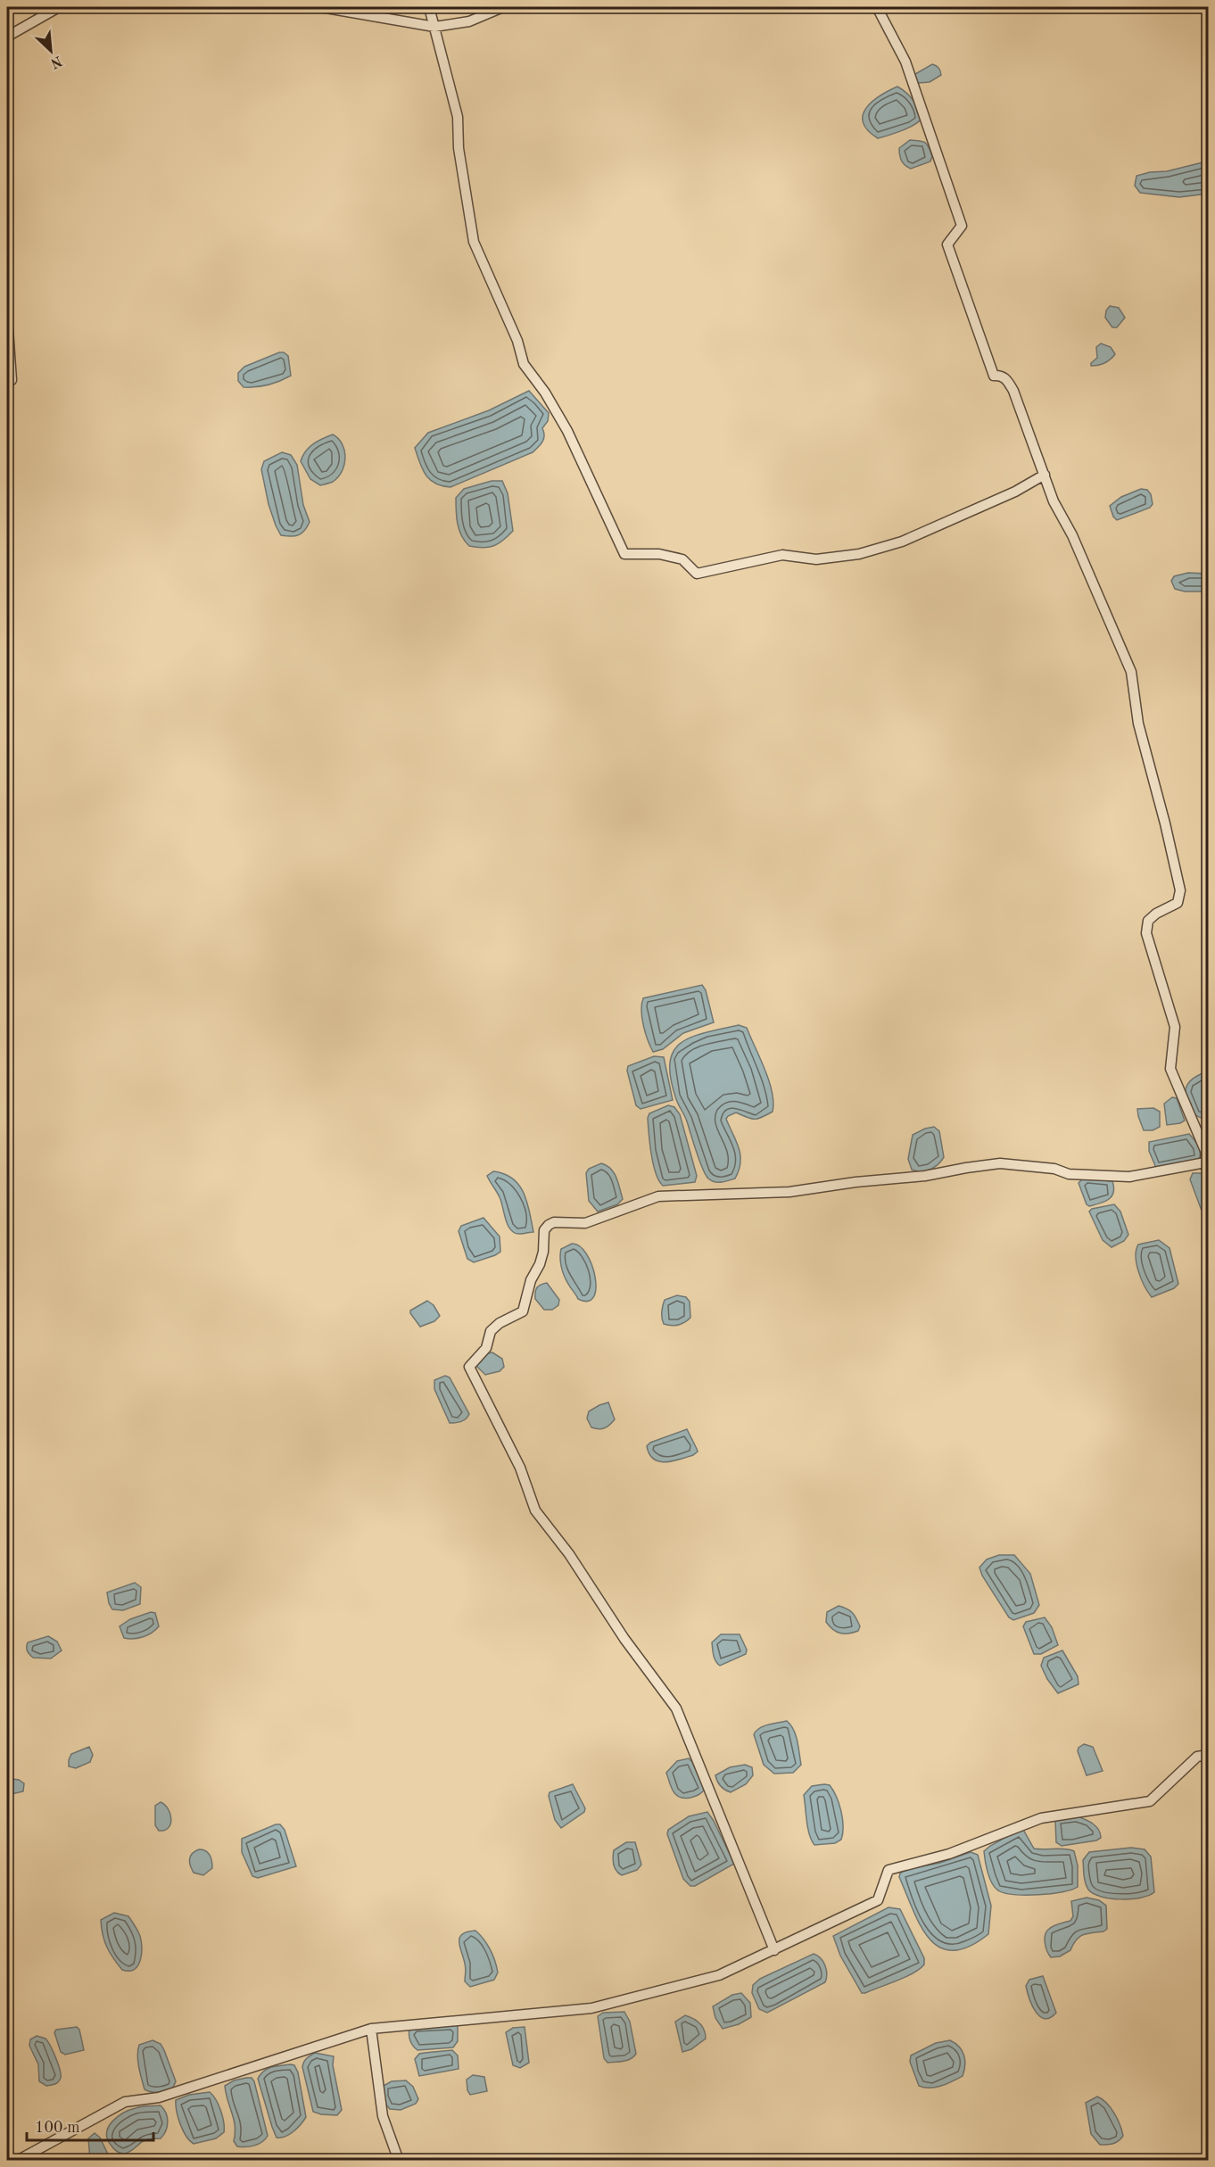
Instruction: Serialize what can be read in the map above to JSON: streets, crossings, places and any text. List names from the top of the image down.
{
  "scale_bar": "100 m",
  "north": "bottom right"
}
